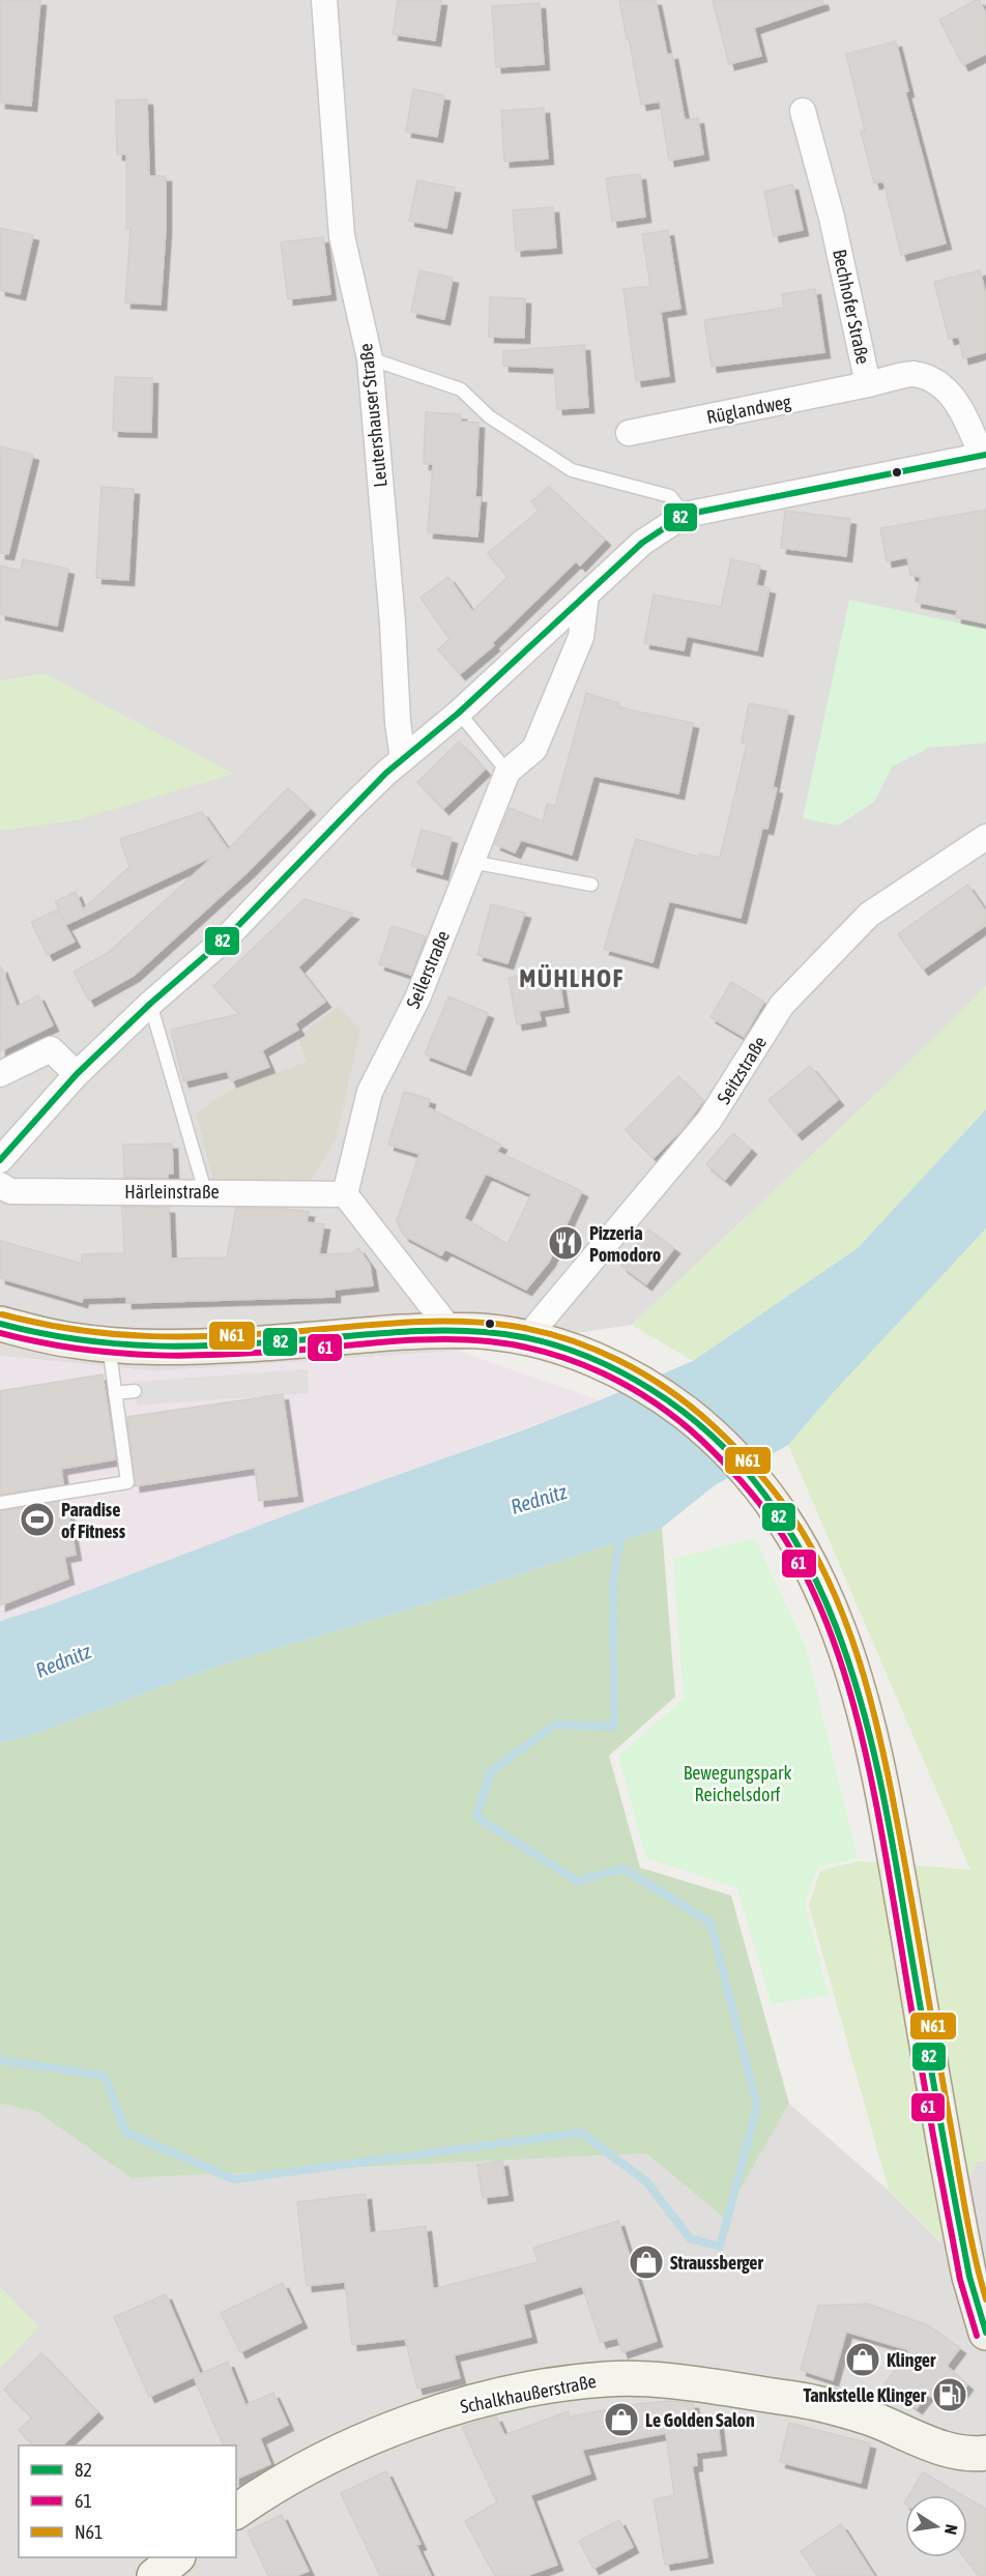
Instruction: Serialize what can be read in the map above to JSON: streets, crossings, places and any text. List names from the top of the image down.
{
  "streets": {
    "main road": ["Schalkhaußerstraße"],
    "street": [
      "Bechhofer Straße",
      "Rüglandweg",
      "Leutershauser Straße",
      "Seilerstraße",
      "Seitzstraße",
      "Härleinstraße"
    ]
  },
  "crossings": [
    ["Bechhofer Straße", "Rüglandweg"],
    ["Seilerstraße", "Härleinstraße"]
  ],
  "districts": ["MÜHLHOF"],
  "water": ["Rednitz"],
  "parks": ["Bewegungspark Reichelsdorf"],
  "places": {
    "restaurant": ["Pizzeria Pomodoro"],
    "sports": ["Paradise of Fitness"],
    "shop": ["Straussberger", "Klinger", "Le Golden Salon"],
    "fuel station": ["Tankstelle Klinger"]
  },
  "lines": ["transit line 82", "transit line N61", "transit line 61"],
  "legend": ["82", "61", "N61"],
  "north": "right"
}
